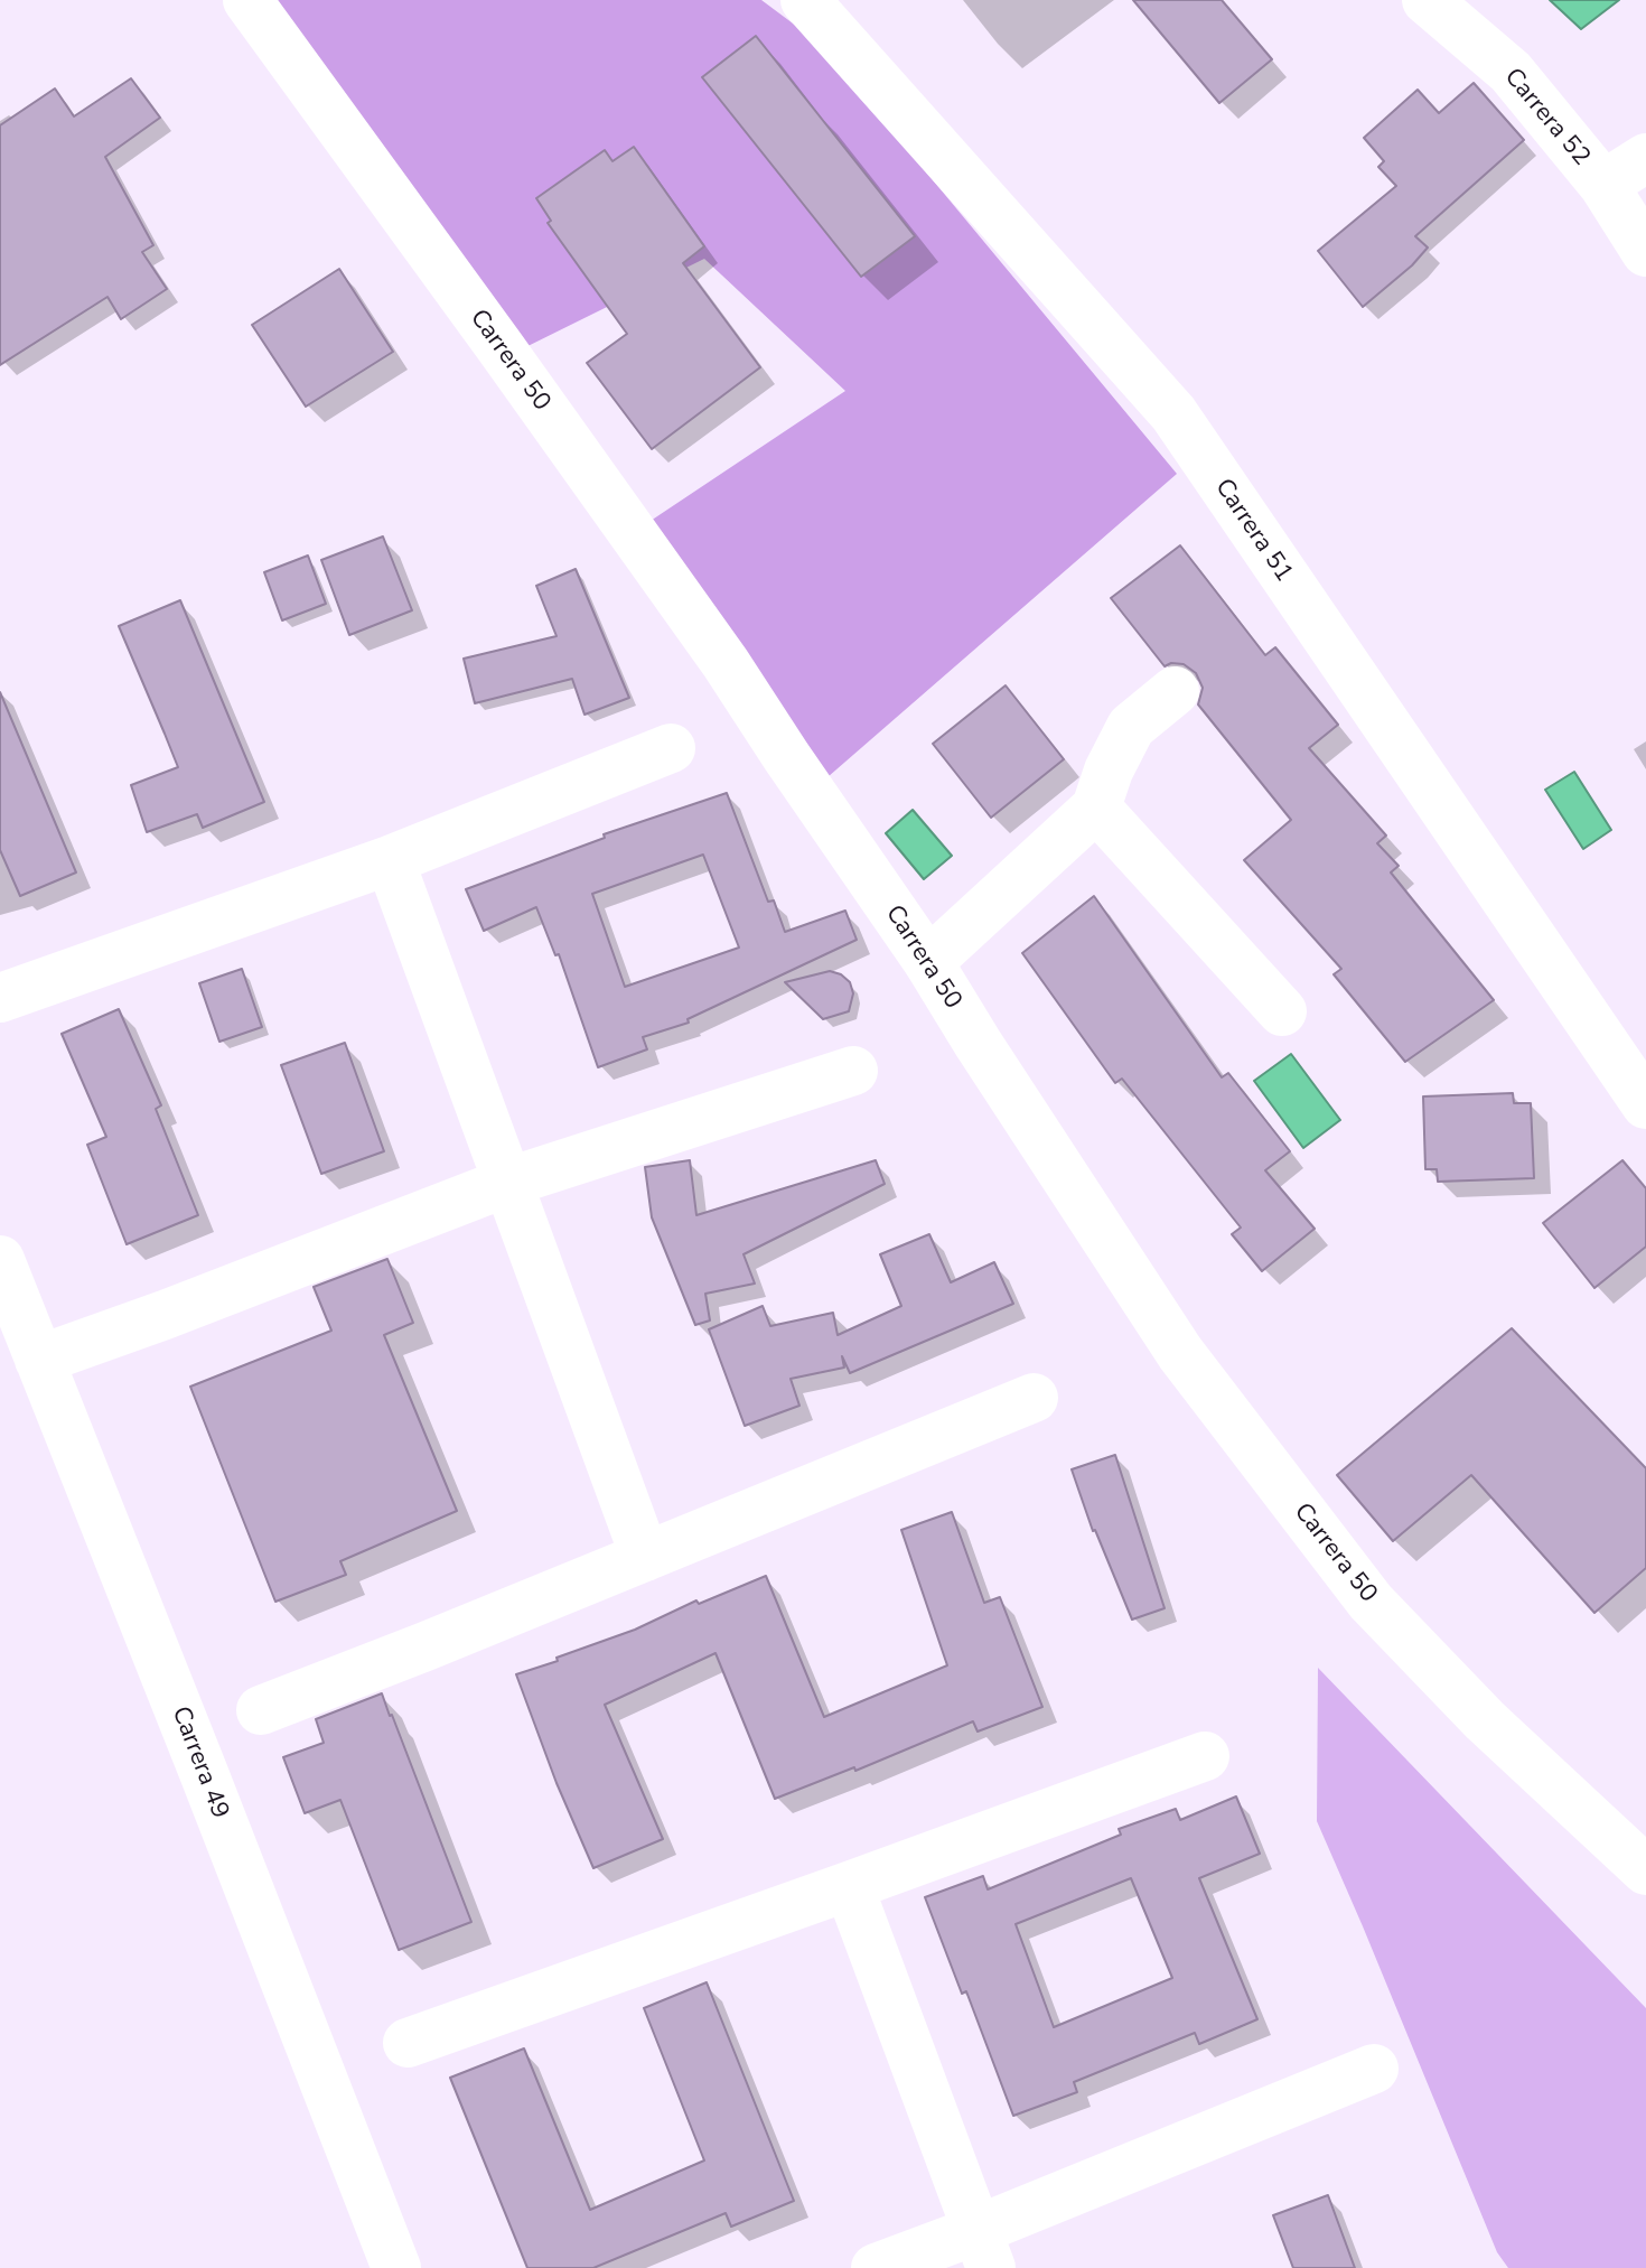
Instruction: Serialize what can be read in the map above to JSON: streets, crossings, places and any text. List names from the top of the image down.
{
  "streets": {
    "street": [
      "Carrera 52",
      "Carrera 50",
      "Carrera 51",
      "Carrera 49"
    ]
  }
}
